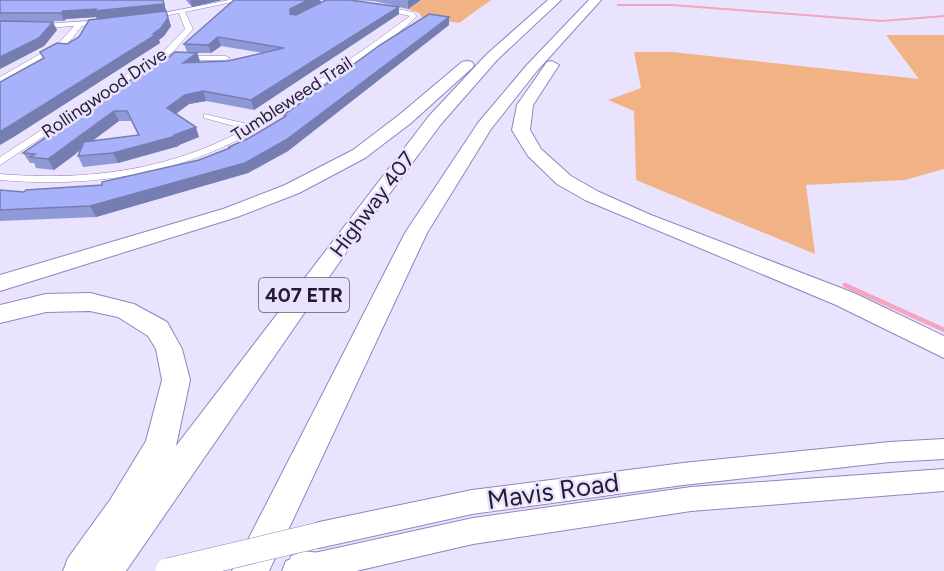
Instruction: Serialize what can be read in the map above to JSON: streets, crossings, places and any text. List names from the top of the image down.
{
  "streets": {
    "highway": ["Highway 407", "407 ETR"],
    "main road": ["Mavis Road"],
    "street": ["Rollingwood Drive", "Tumbleweed Trail"]
  }
}
